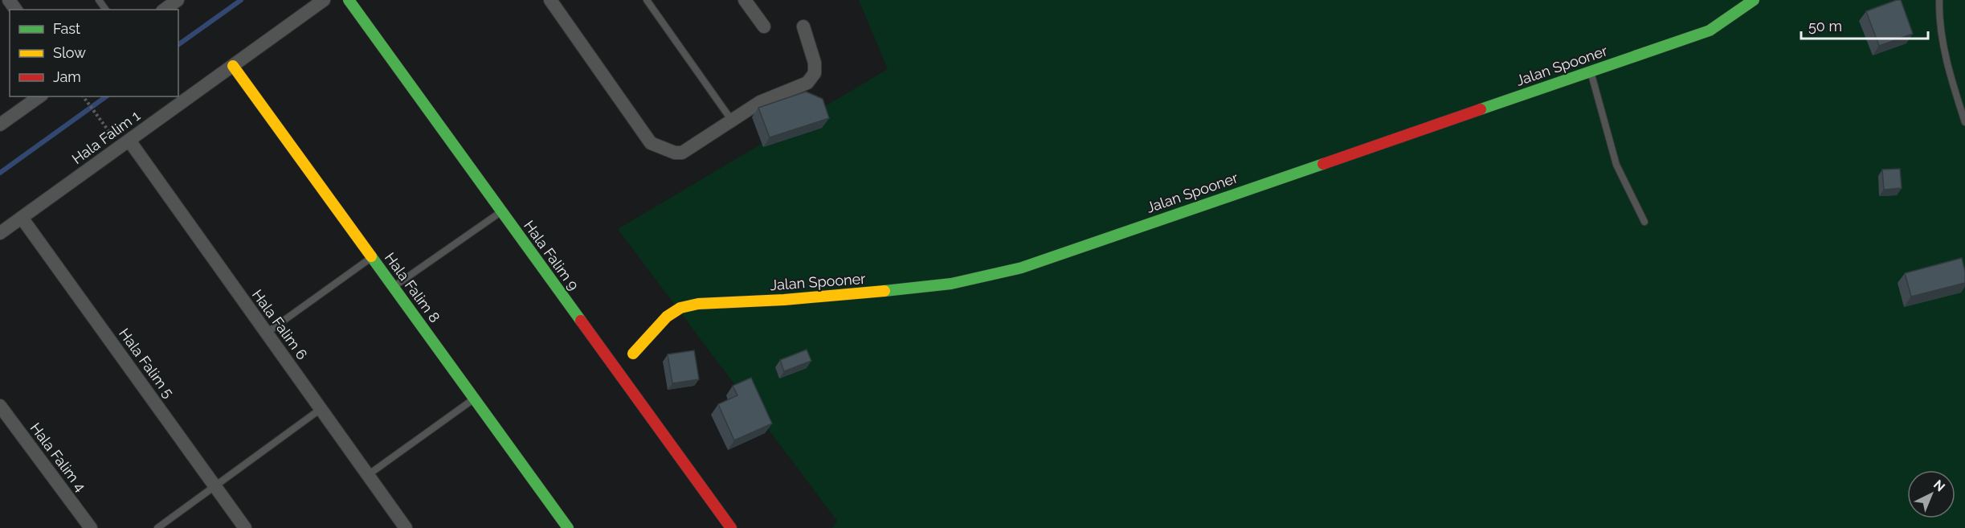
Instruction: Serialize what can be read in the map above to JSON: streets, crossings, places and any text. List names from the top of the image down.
{
  "streets": {
    "street": [
      "Jalan Spooner",
      "Hala Falim 1",
      "Hala Falim 9",
      "Hala Falim 8",
      "Hala Falim 6",
      "Hala Falim 5",
      "Hala Falim 4"
    ]
  },
  "crossings": [
    ["Hala Falim 1", "Hala Falim 8"],
    ["Hala Falim 1", "Hala Falim 6"],
    ["Hala Falim 1", "Hala Falim 5"]
  ],
  "legend": ["Fast", "Slow", "Jam"],
  "scale_bar": "50 m",
  "north": "top right"
}
